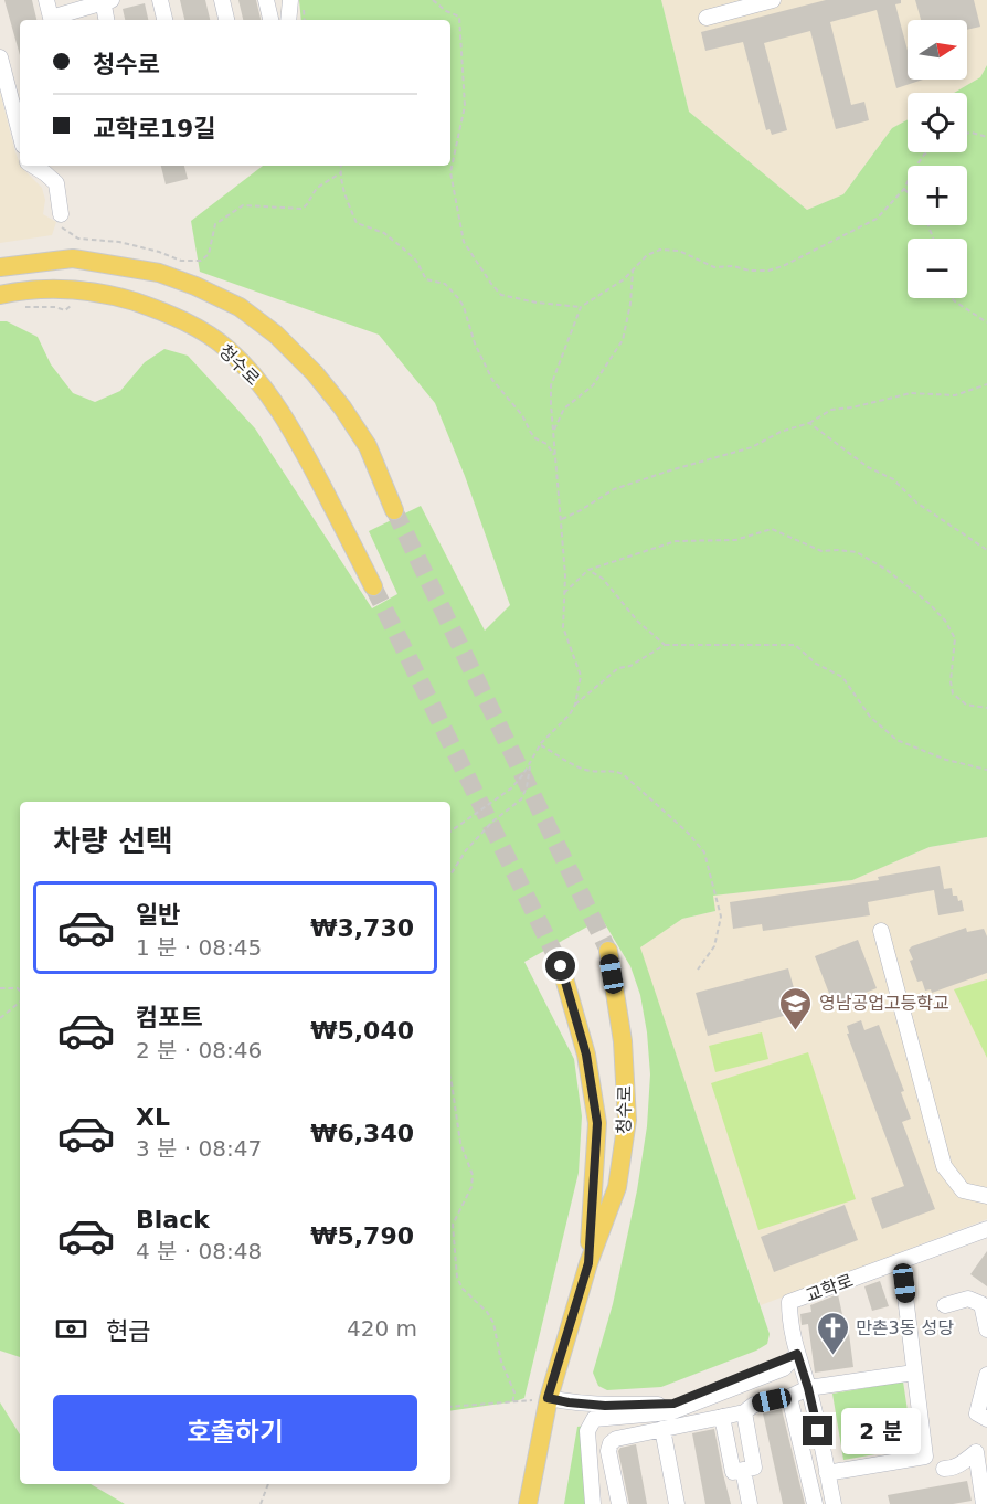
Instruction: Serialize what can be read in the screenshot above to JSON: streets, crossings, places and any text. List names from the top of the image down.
{
  "streets": {
    "main road": ["청수로"],
    "street": ["교학로"]
  },
  "places": {
    "school or university": ["영남공업고등학교"],
    "church": ["만촌3동 성당"]
  },
  "north": "right",
  "page": {
    "map_buttons": ["+", "−"],
    "banner": ["청수로", "교학로19길"],
    "heading": "차량 선택",
    "list": [
      {
        "name": "일반",
        "note": "1 분 · 08:45",
        "value": "₩3,730"
      },
      {
        "name": "컴포트",
        "note": "2 분 · 08:46",
        "value": "₩5,040"
      },
      {
        "name": "XL",
        "note": "3 분 · 08:47",
        "value": "₩6,340"
      },
      {
        "name": "Black",
        "note": "4 분 · 08:48",
        "value": "₩5,790"
      }
    ],
    "pay": ["현금", "420 m"],
    "buttons": "호출하기",
    "bubble": "2 분"
  }
}
